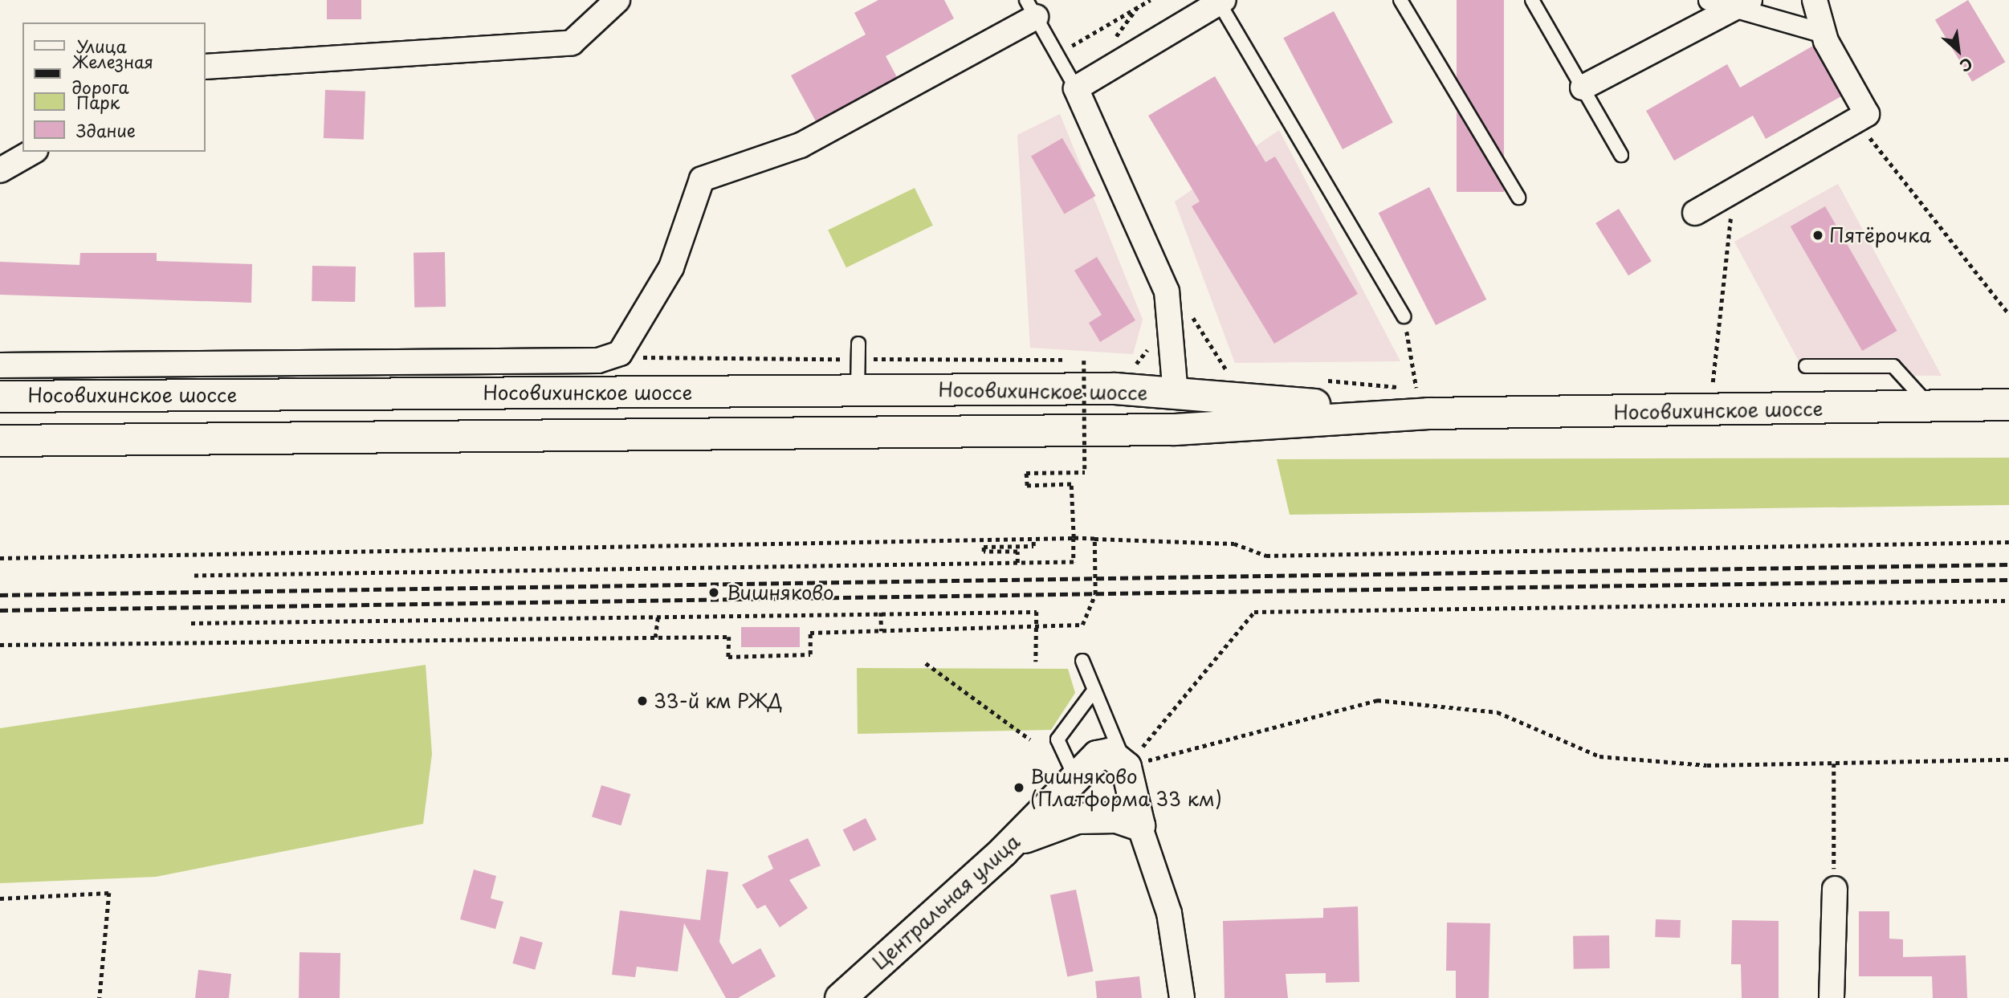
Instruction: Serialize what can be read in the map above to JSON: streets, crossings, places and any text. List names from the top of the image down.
{
  "streets": {
    "main road": ["Носовихинское шоссе"],
    "street": ["Центральная улица"]
  },
  "places": [
    "Пятёрочка",
    "Вишняково",
    "33-й км РЖД",
    "Вишняково (Платформа 33 км)"
  ],
  "legend": [
    "Улица",
    "Железная дорога",
    "Парк",
    "Здание"
  ],
  "north": "bottom right"
}
